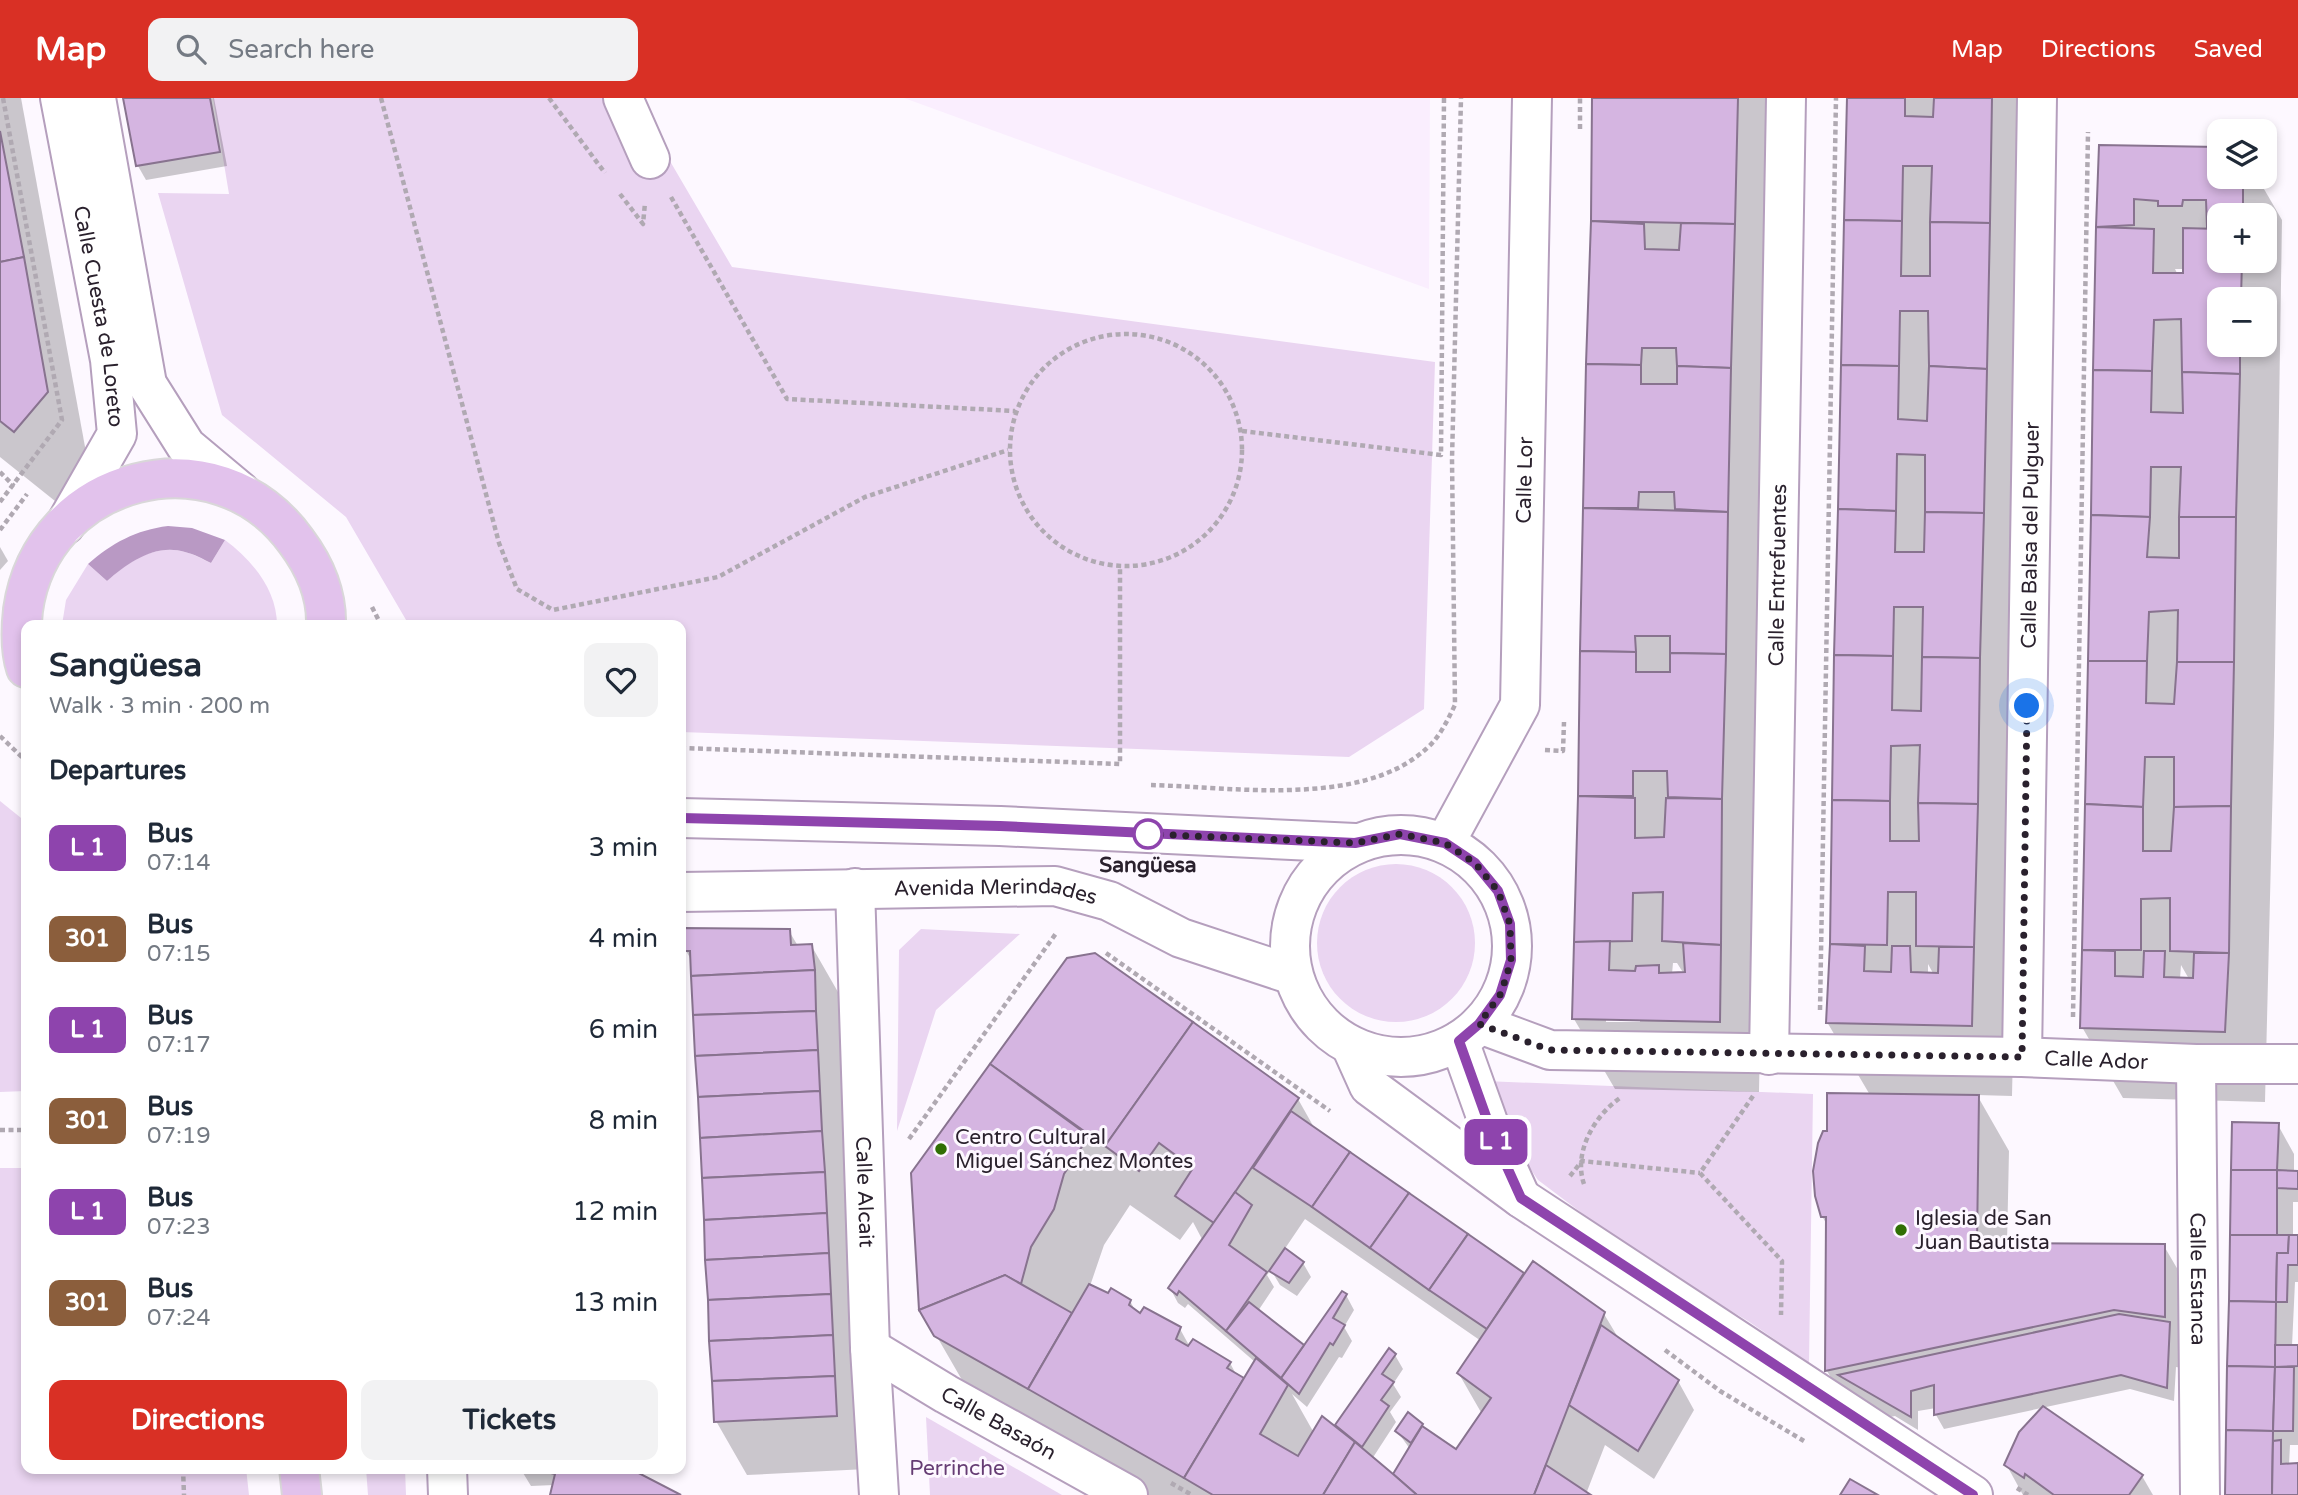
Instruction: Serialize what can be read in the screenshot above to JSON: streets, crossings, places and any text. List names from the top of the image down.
{
  "streets": {
    "street": [
      "Calle Cuesta de Loreto",
      "Calle Lor",
      "Calle Balsa del Pulguer",
      "Calle Entrefuentes",
      "Avenida Merindades",
      "Calle Ador",
      "Calle Alcait",
      "Calle Estanca",
      "Calle Basaón"
    ]
  },
  "crossings": [
    ["Calle Lor", "Avenida Merindades"],
    ["Calle Lor", "Calle Ador"],
    ["Calle Balsa del Pulguer", "Calle Ador"],
    ["Calle Entrefuentes", "Calle Ador"],
    ["Avenida Merindades", "Calle Ador"],
    ["Avenida Merindades", "Calle Alcait"],
    ["Calle Ador", "Calle Estanca"],
    ["Calle Alcait", "Calle Basaón"]
  ],
  "parks": ["Perrinche"],
  "places": ["Sangüesa", "Centro Cultural Miguel Sánchez Montes", "Iglesia de San Juan Bautista"],
  "page": {
    "header": "Map",
    "search": "Search here",
    "nav": ["Map", "Directions", "Saved"],
    "on_map": "L 1",
    "map_buttons": ["+", "−"],
    "heading": [
      ["Sangüesa", "Walk · 3 min · 200 m"],
      "Departures"
    ],
    "list": [
      {
        "mark": "L 1",
        "name": "Bus",
        "note": "07:14",
        "value": "3 min"
      },
      {
        "mark": "301",
        "name": "Bus",
        "note": "07:15",
        "value": "4 min"
      },
      {
        "mark": "L 1",
        "name": "Bus",
        "note": "07:17",
        "value": "6 min"
      },
      {
        "mark": "301",
        "name": "Bus",
        "note": "07:19",
        "value": "8 min"
      },
      {
        "mark": "L 1",
        "name": "Bus",
        "note": "07:23",
        "value": "12 min"
      },
      {
        "mark": "301",
        "name": "Bus",
        "note": "07:24",
        "value": "13 min"
      }
    ],
    "buttons": ["Directions", "Tickets"]
  }
}
